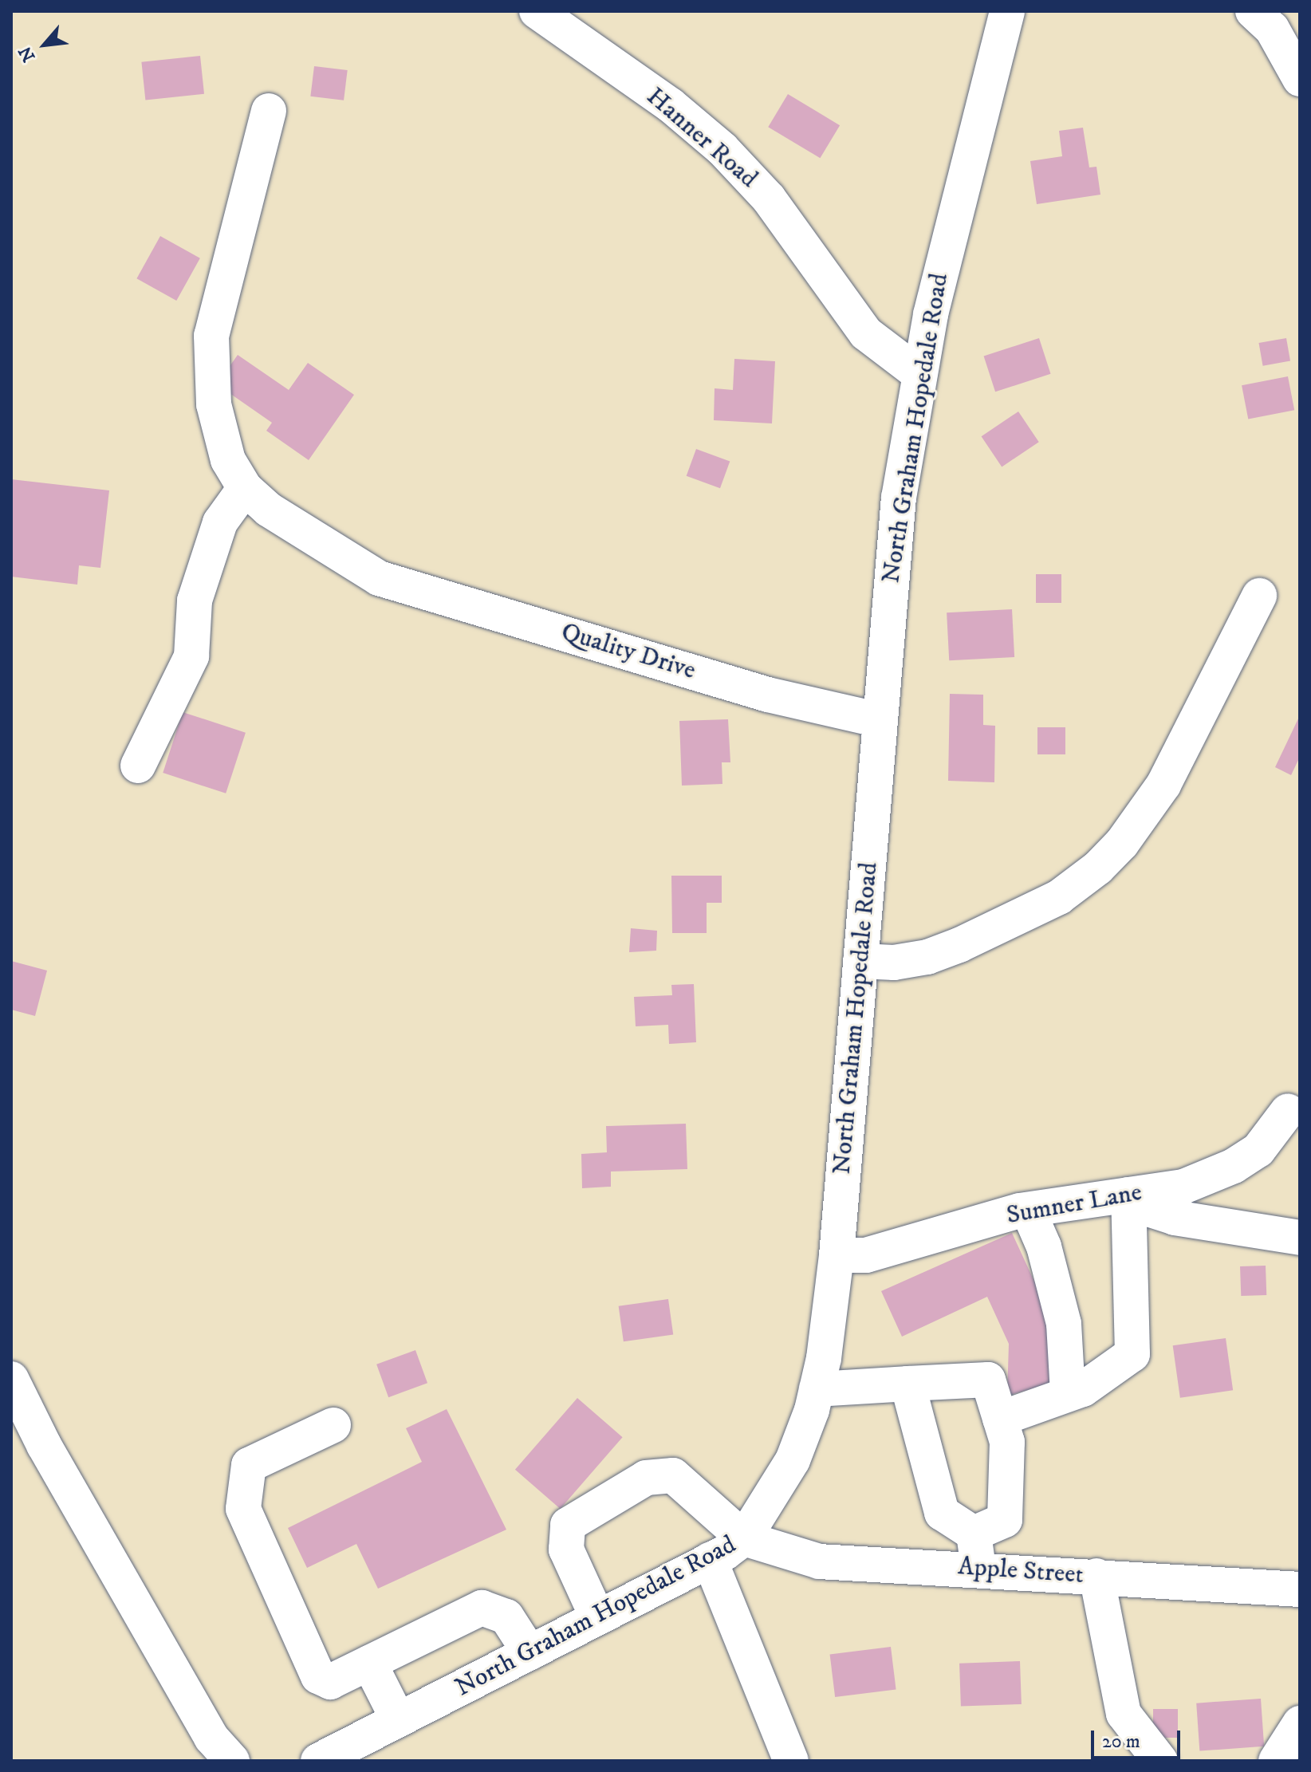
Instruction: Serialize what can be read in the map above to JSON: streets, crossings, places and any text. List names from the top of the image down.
{
  "streets": {
    "street": [
      "Hanner Road",
      "North Graham Hopedale Road",
      "Quality Drive",
      "Sumner Lane",
      "Apple Street"
    ]
  },
  "crossings": [
    ["Hanner Road", "North Graham Hopedale Road"],
    ["North Graham Hopedale Road", "Quality Drive"],
    ["North Graham Hopedale Road", "Sumner Lane"],
    ["North Graham Hopedale Road", "Apple Street"]
  ],
  "scale_bar": "20 m",
  "north": "bottom left"
}
